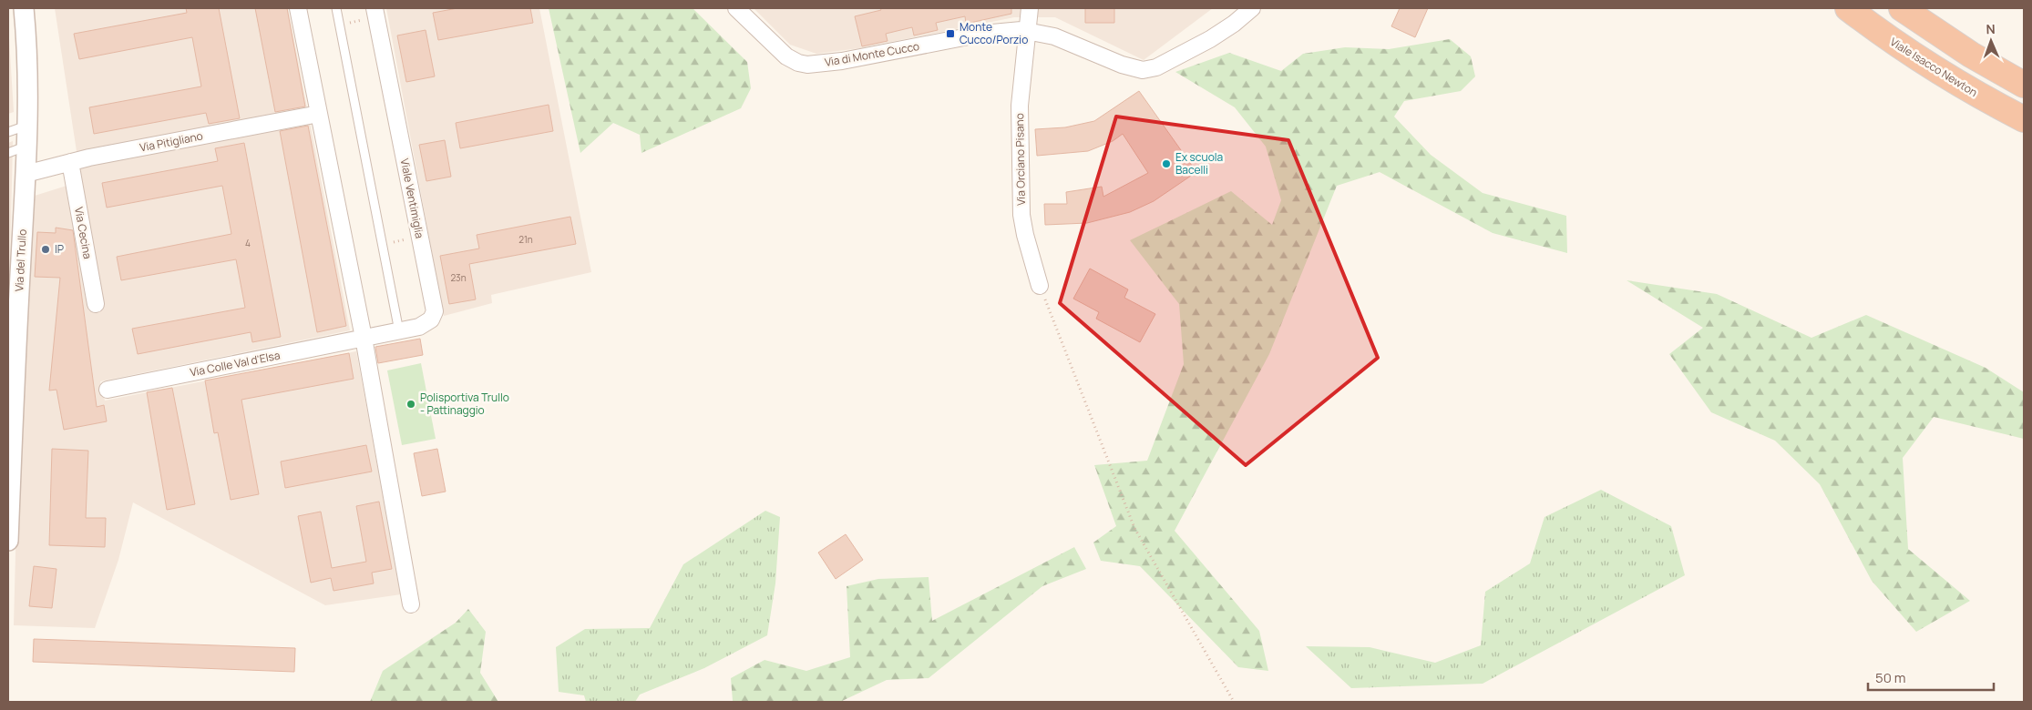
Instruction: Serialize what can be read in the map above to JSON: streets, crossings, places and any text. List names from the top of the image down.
{
  "streets": {
    "highway": ["Viale Isacco Newton"],
    "street": [
      "Via di Monte Cucco",
      "Via Pitigliano",
      "Via Orciano Pisano",
      "Viale Ventimiglia",
      "Via Cecina",
      "Via del Trullo",
      "Via Colle Val d'Elsa"
    ]
  },
  "crossings": [
    ["Via di Monte Cucco", "Via Orciano Pisano"],
    ["Via Pitigliano", "Via Cecina"],
    ["Via Pitigliano", "Via del Trullo"],
    ["Viale Ventimiglia", "Via Colle Val d'Elsa"]
  ],
  "places": {
    "transit": ["Monte Cucco/Porzio"],
    "other": ["Ex scuola Bacelli", "IP", "Polisportiva Trullo - Pattinaggio"]
  },
  "house_numbers": ["21n", "4", "23n"],
  "scale_bar": "50 m",
  "north": "top"
}
